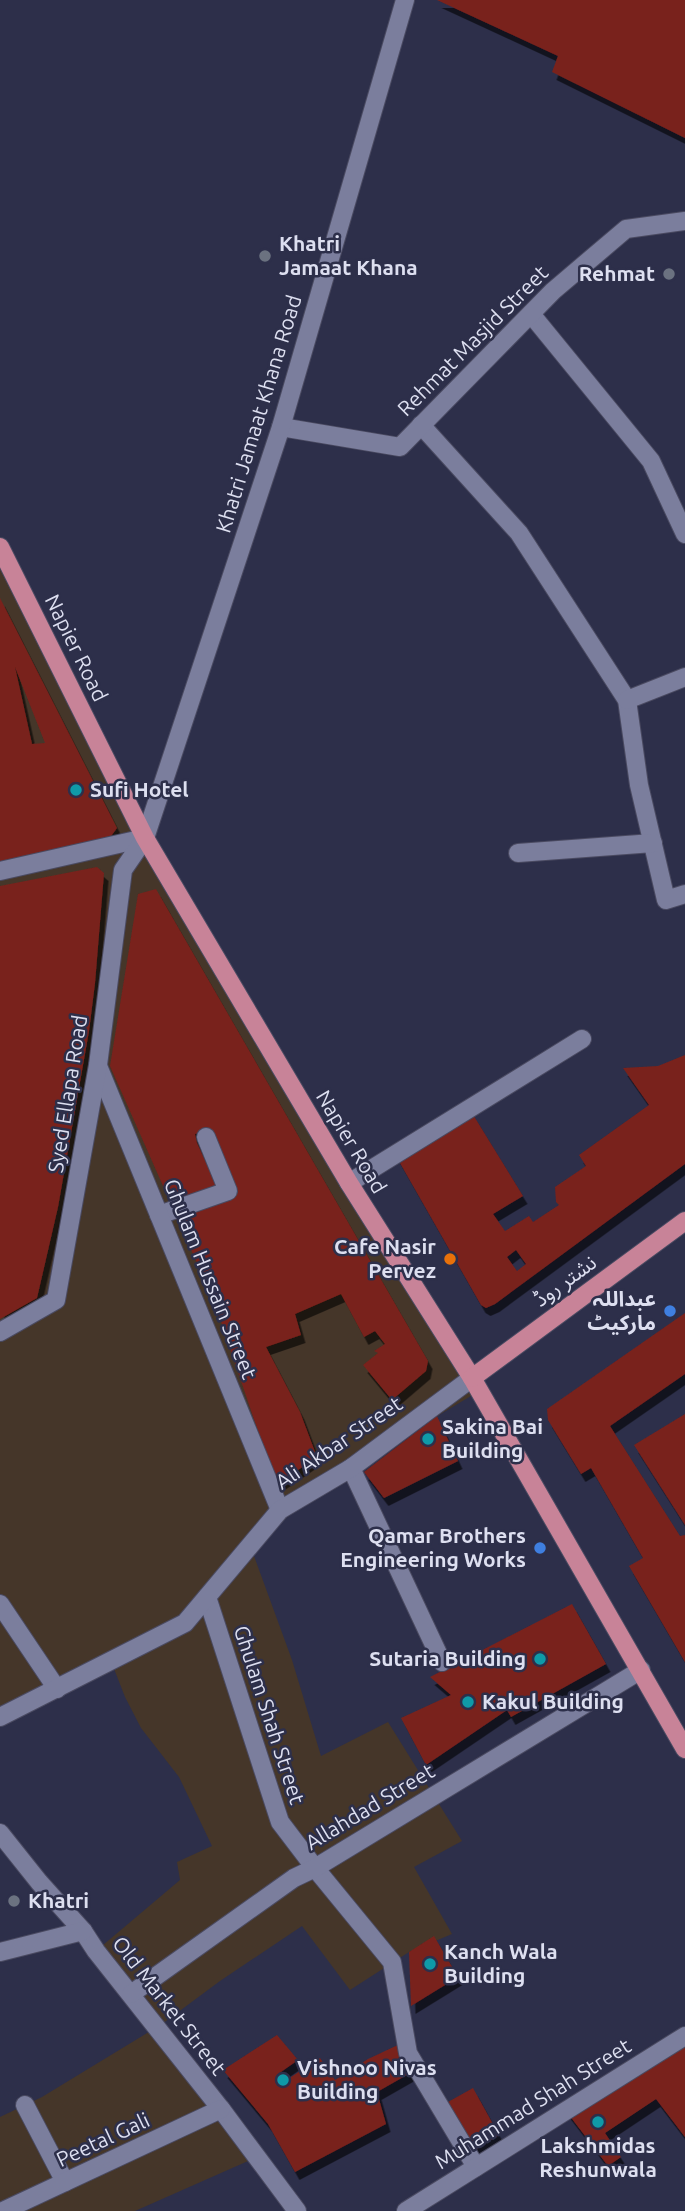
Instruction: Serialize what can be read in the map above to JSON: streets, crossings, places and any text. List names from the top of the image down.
{
  "streets": {
    "main road": ["Napier Road", "نشتر روڈ"],
    "street": [
      "Rehmat Masjid Street",
      "Khatri Jamaat Khana Road",
      "Syed Ellapa Road",
      "Ghulam Hussain Street",
      "Ali Akbar Street",
      "Ghulam Shah Street",
      "Allahdad Street",
      "Old Market Street",
      "Muhammad Shah Street",
      "Peetal Gali"
    ]
  },
  "crossings": [
    ["Rehmat Masjid Street", "Khatri Jamaat Khana Road"],
    ["Khatri Jamaat Khana Road", "Napier Road"],
    ["Khatri Jamaat Khana Road", "Syed Ellapa Road"],
    ["Napier Road", "Syed Ellapa Road"],
    ["Napier Road", "نشتر روڈ"],
    ["Napier Road", "Ali Akbar Street"],
    ["Napier Road", "Allahdad Street"],
    ["Syed Ellapa Road", "Ghulam Hussain Street"],
    ["Ghulam Hussain Street", "Ali Akbar Street"],
    ["نشتر روڈ", "Ali Akbar Street"],
    ["Ali Akbar Street", "Ghulam Shah Street"],
    ["Ghulam Shah Street", "Allahdad Street"],
    ["Ghulam Shah Street", "Muhammad Shah Street"],
    ["Allahdad Street", "Old Market Street"],
    ["Old Market Street", "Peetal Gali"]
  ],
  "places": [
    "Khatri Jamaat Khana",
    "Rehmat",
    "Sufi Hotel",
    "Cafe Nasir Pervez",
    "عبداللہ مارکیٹ",
    "Sakina Bai Building",
    "Qamar Brothers Engineering Works",
    "Sutaria Building",
    "Kakul Building",
    "Khatri",
    "Kanch Wala Building",
    "Vishnoo Nivas Building",
    "Lakshmidas Reshunwala"
  ]
}
